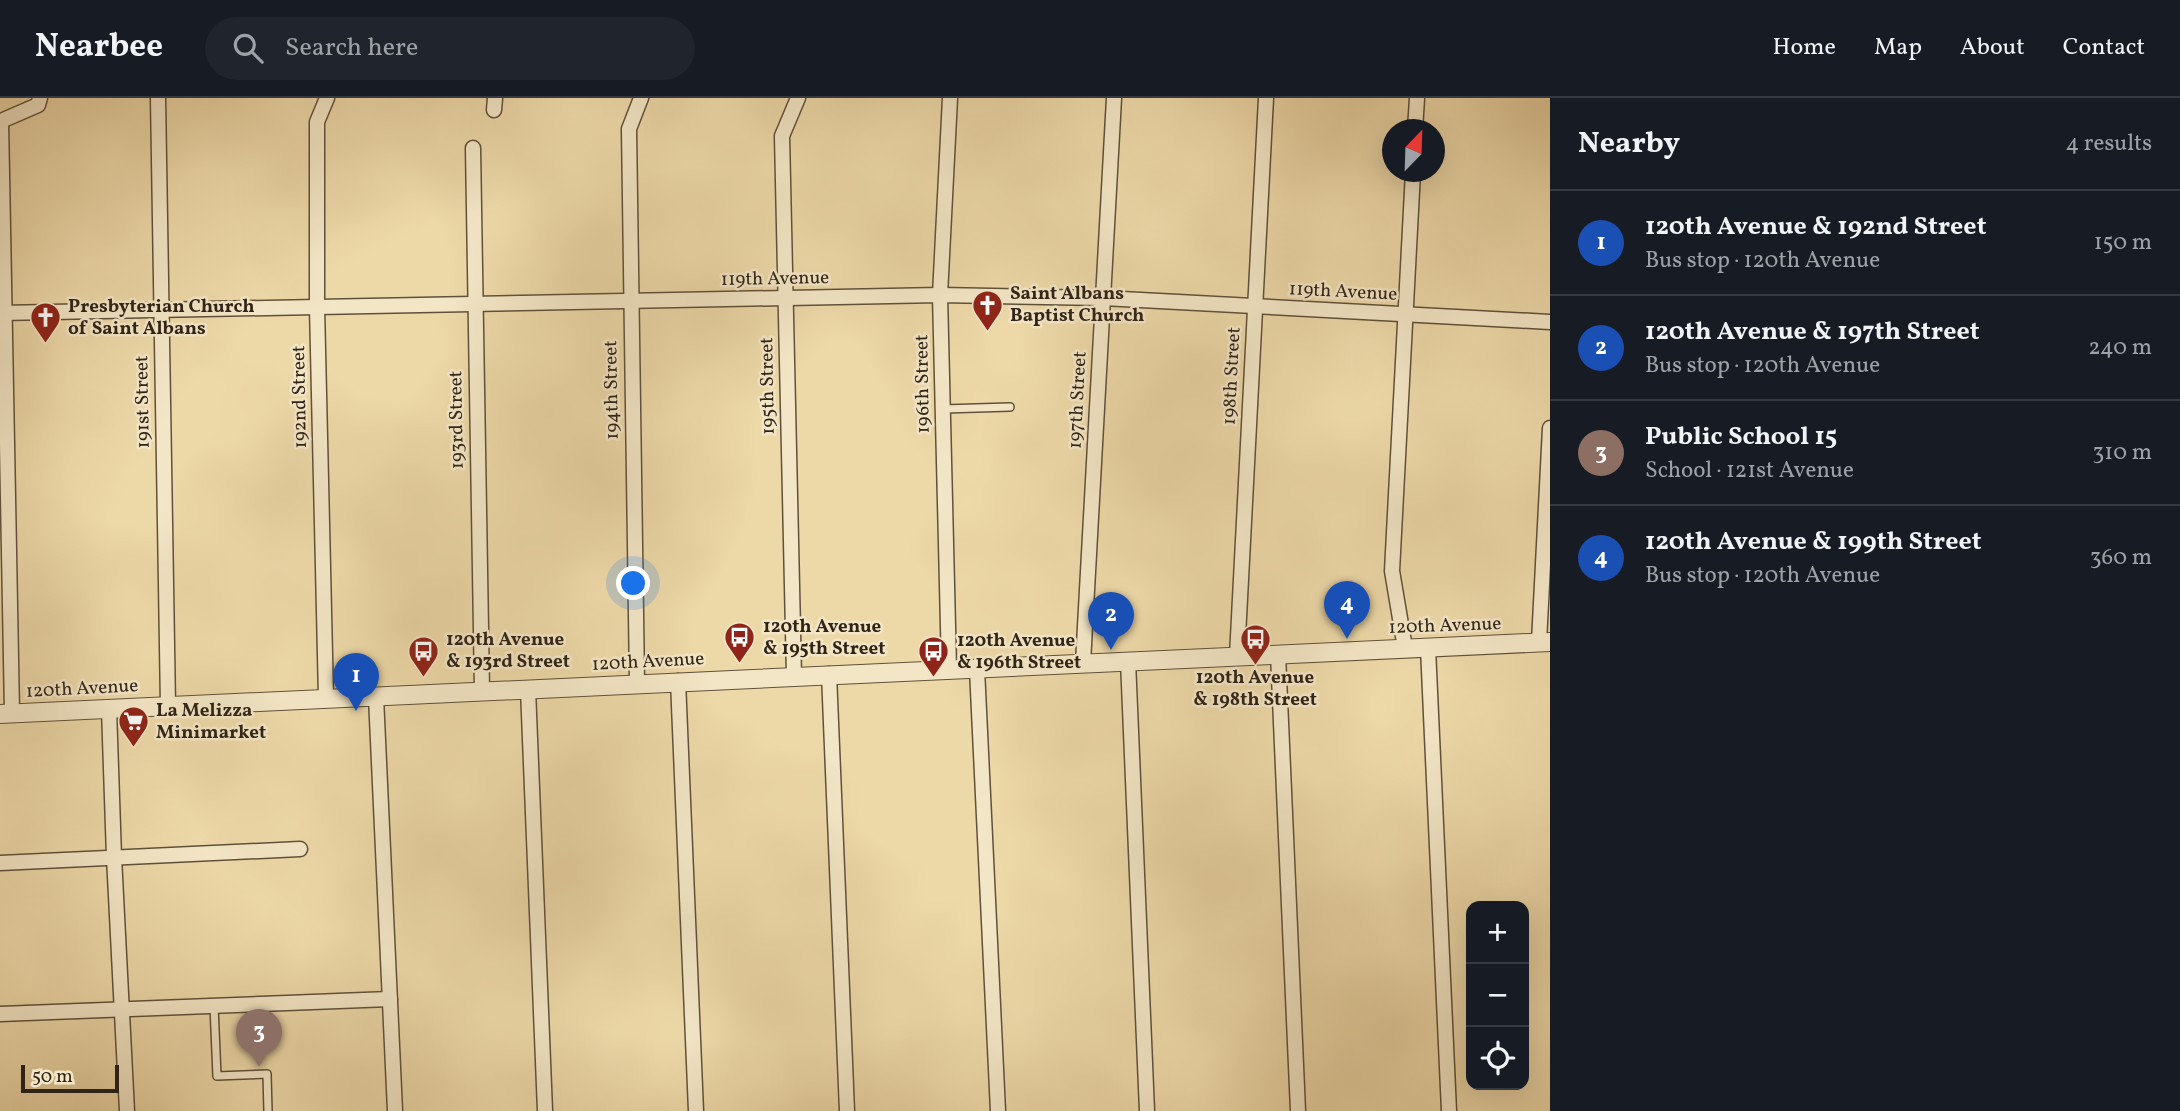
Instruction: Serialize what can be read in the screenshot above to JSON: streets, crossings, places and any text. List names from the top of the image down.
{
  "streets": {
    "street": [
      "119th Avenue",
      "198th Street",
      "196th Street",
      "195th Street",
      "194th Street",
      "192nd Street",
      "197th Street",
      "191st Street",
      "193rd Street",
      "120th Avenue"
    ]
  },
  "crossings": [
    ["119th Avenue", "198th Street"],
    ["119th Avenue", "196th Street"],
    ["119th Avenue", "195th Street"],
    ["119th Avenue", "194th Street"],
    ["119th Avenue", "192nd Street"],
    ["119th Avenue", "197th Street"],
    ["119th Avenue", "191st Street"],
    ["119th Avenue", "193rd Street"],
    ["198th Street", "120th Avenue"],
    ["196th Street", "120th Avenue"],
    ["195th Street", "120th Avenue"],
    ["194th Street", "120th Avenue"],
    ["192nd Street", "120th Avenue"],
    ["197th Street", "120th Avenue"],
    ["191st Street", "120th Avenue"],
    ["193rd Street", "120th Avenue"]
  ],
  "places": {
    "church": ["Saint Albans Baptist Church", "Presbyterian Church of Saint Albans"],
    "bus stop": [
      "120th Avenue & 195th Street",
      "120th Avenue & 198th Street",
      "120th Avenue & 193rd Street",
      "120th Avenue & 196th Street"
    ],
    "supermarket": ["La Melizza Minimarket"]
  },
  "scale_bar": "50 m",
  "north": "top right",
  "page": {
    "header": "Nearbee",
    "search": "Search here",
    "nav": [
      "Home",
      "Map",
      "About",
      "Contact"
    ],
    "heading": ["Nearby", "4 results"],
    "list": [
      {
        "mark": "1",
        "name": "120th Avenue & 192nd Street",
        "note": "Bus stop · 120th Avenue",
        "value": "150 m"
      },
      {
        "mark": "2",
        "name": "120th Avenue & 197th Street",
        "note": "Bus stop · 120th Avenue",
        "value": "240 m"
      },
      {
        "mark": "3",
        "name": "Public School 15",
        "note": "School · 121st Avenue",
        "value": "310 m"
      },
      {
        "mark": "4",
        "name": "120th Avenue & 199th Street",
        "note": "Bus stop · 120th Avenue",
        "value": "360 m"
      }
    ],
    "pins": [
      "4",
      "2",
      "1",
      "3"
    ],
    "map_buttons": ["+", "−"],
    "scale": "50 m"
  }
}
